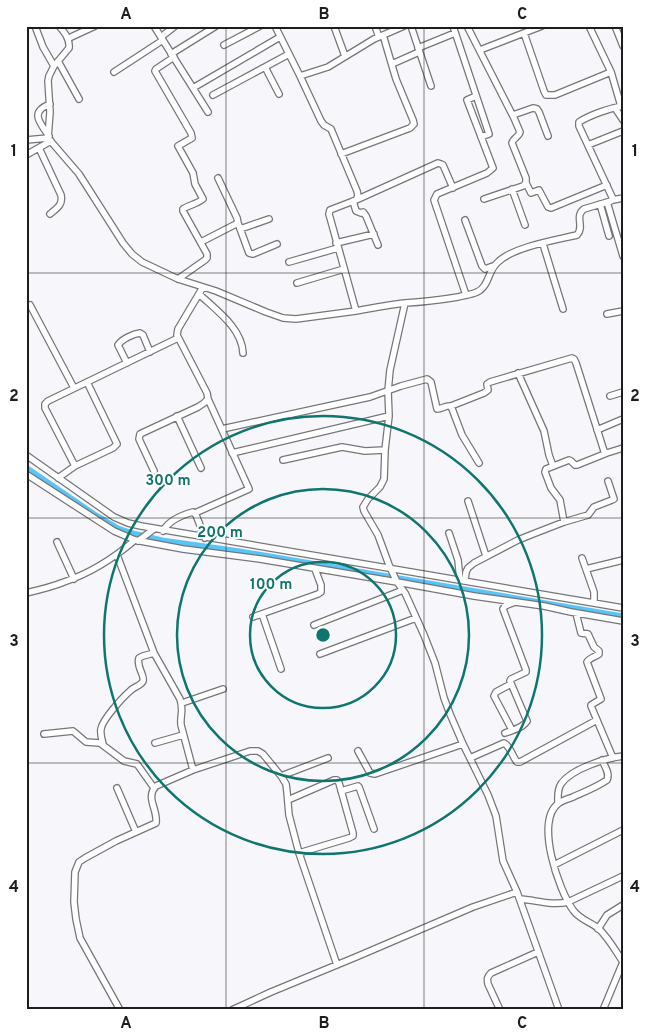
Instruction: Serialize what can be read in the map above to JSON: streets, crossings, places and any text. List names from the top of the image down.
{
  "grid": {
    "columns": ["A", "B", "C"],
    "rows": [
      "1",
      "2",
      "3",
      "4"
    ]
  },
  "rings": ["300 m", "200 m", "100 m"]
}
